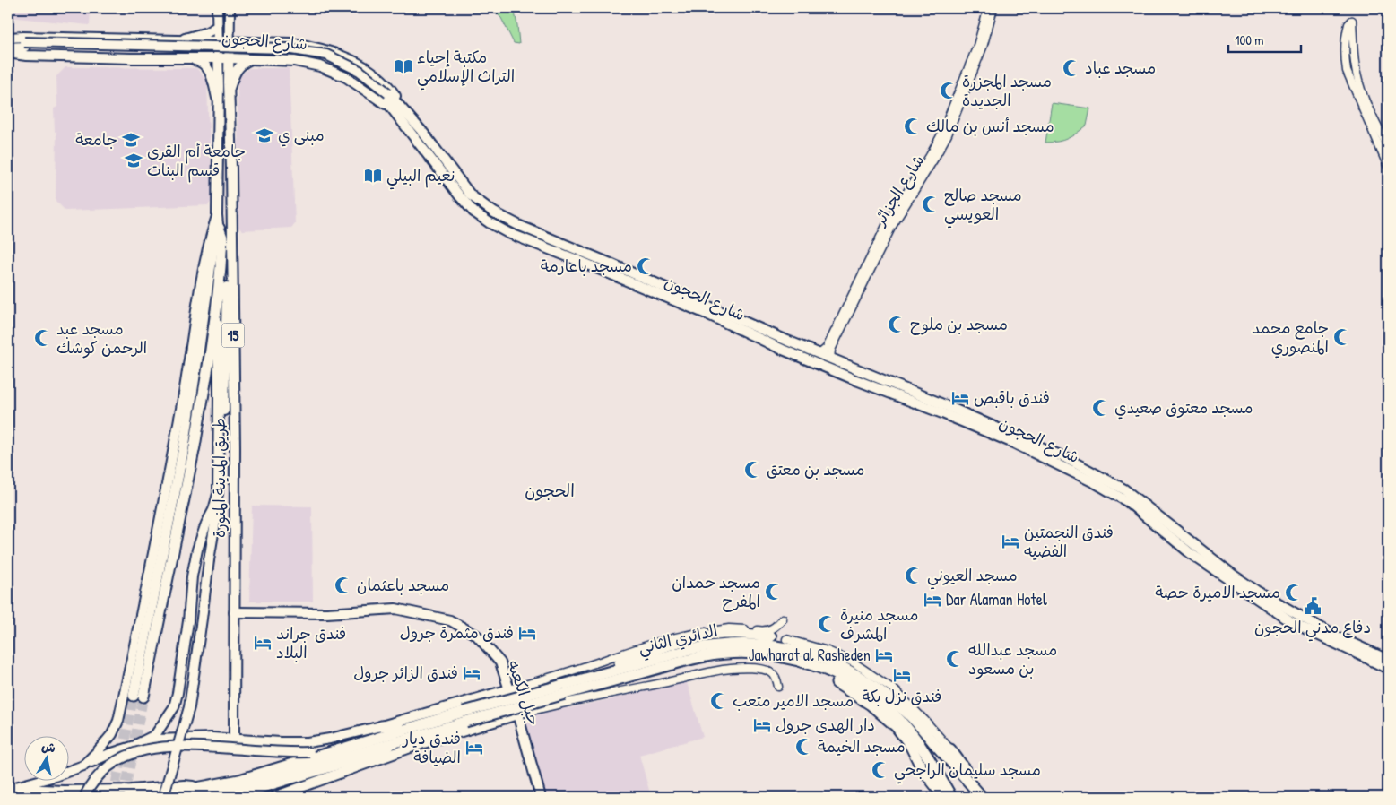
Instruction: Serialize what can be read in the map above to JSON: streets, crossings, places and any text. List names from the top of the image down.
{
  "streets": {
    "highway": ["الدائري الثاني"],
    "main road": [
      "شارع الحجون",
      "15",
      "طريق المدينة المنورة",
      "جبل الكعبه"
    ],
    "street": ["شارع الجزائر"]
  },
  "crossings": [
    ["شارع الحجون", "شارع الجزائر"],
    ["طريق المدينة المنورة", "جبل الكعبه"]
  ],
  "districts": ["الحجون"],
  "places": {
    "library": ["مكتبة إحياء التراث الإسلامي", "نعيم البيلي"],
    "mosque": [
      "مسجد عباد",
      "مسجد المجزرة الجديدة",
      "مسجد أنس بن مالك",
      "مسجد صالح العويسي",
      "مسجد باعارمة",
      "مسجد بن ملوح",
      "جامع محمد المنصوري",
      "مسجد عبد الرحمن كوشك",
      "مسجد معتوق صعيدي",
      "مسجد بن معتق",
      "مسجد العيوني",
      "مسجد باعثمان",
      "مسجد حمدان المفرح",
      "مسجد الاميرة حصة",
      "مسجد منيرة المشرف",
      "مسجد عبدالله بن مسعود",
      "مسجد الامير متعب",
      "مسجد الخيمة",
      "مسجد سليمان الراجحي"
    ],
    "school or university": ["مبنى ي", "جامعة", "جامعة أم القرى قسم البنات"],
    "hotel": [
      "فندق باقبص",
      "فندق النجمتين الفضيه",
      "Dar Alaman Hotel",
      "فندق مثمرة جرول",
      "فندق جراند البلاد",
      "Jawharat al Rasheden",
      "فندق الزائر جرول",
      "فندق نزل بكة",
      "دار الهدى جرول",
      "فندق ديار الضيافة"
    ],
    "public building": ["دفاع مدني الحجون"]
  },
  "scale_bar": "100 m",
  "north": "top"
}
